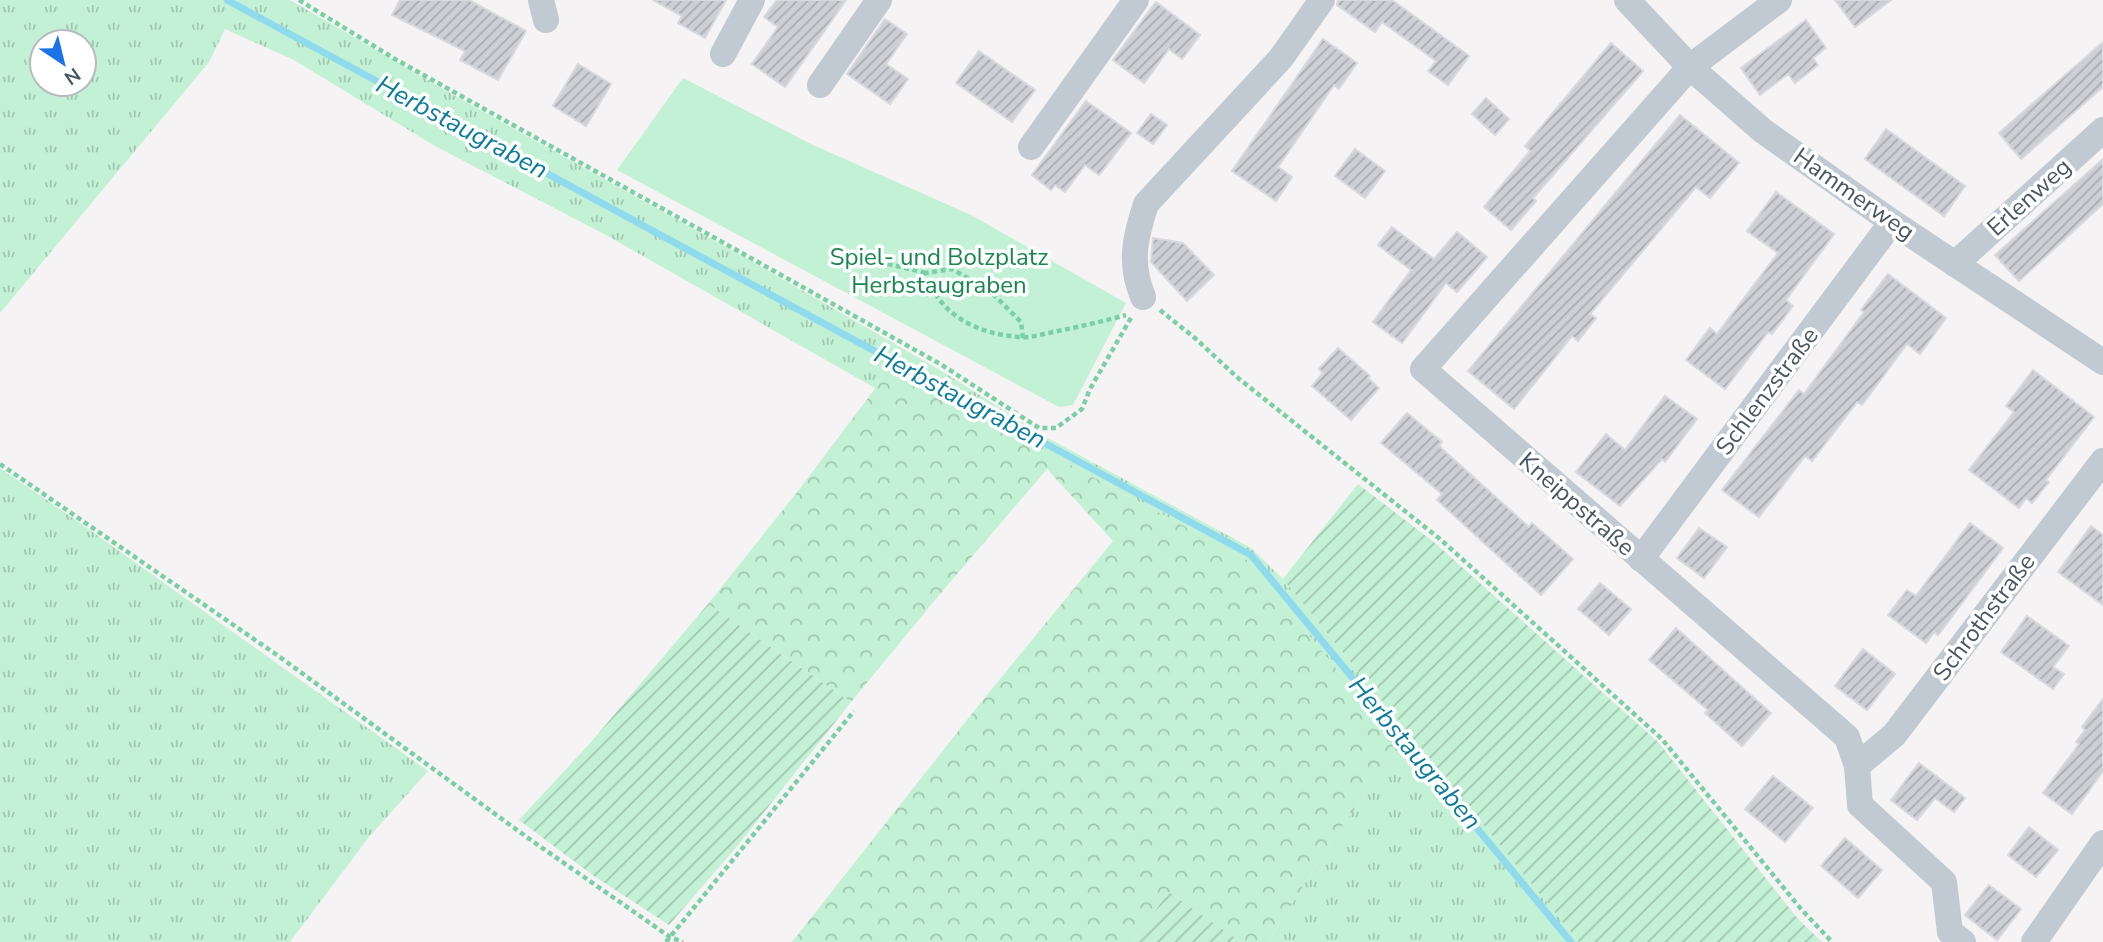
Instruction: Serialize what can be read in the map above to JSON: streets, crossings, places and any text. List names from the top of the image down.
{
  "streets": {
    "street": [
      "Hammerweg",
      "Erlenweg",
      "Schlenzstraße",
      "Kneippstraße",
      "Schrothstraße"
    ]
  },
  "crossings": [
    ["Hammerweg", "Erlenweg"],
    ["Hammerweg", "Schlenzstraße"],
    ["Hammerweg", "Kneippstraße"],
    ["Schlenzstraße", "Kneippstraße"],
    ["Kneippstraße", "Schrothstraße"]
  ],
  "water": ["Herbstaugraben"],
  "parks": ["Spiel- und Bolzplatz Herbstaugraben"],
  "north": "bottom right"
}
